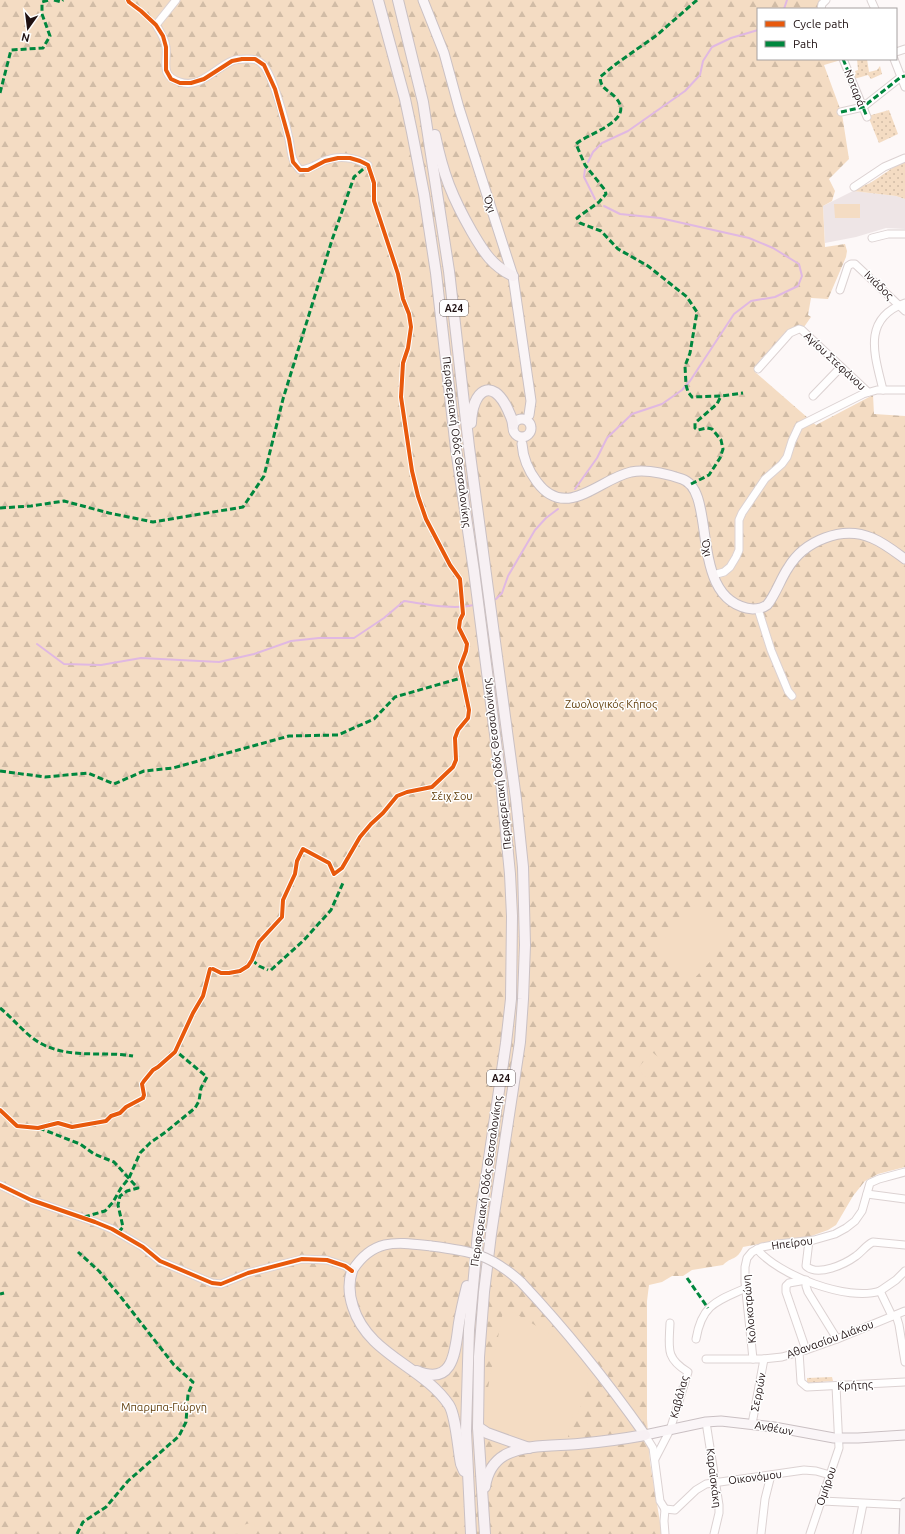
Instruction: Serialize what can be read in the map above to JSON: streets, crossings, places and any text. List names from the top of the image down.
{
  "streets": {
    "highway": ["Α24", "Περιφερειακή Οδός Θεσσαλονίκης"],
    "main road": ["Όχι", "Ανθέων"],
    "street": [
      "Νοταρά",
      "Ινιάδος",
      "Αγίου Στεφάνου",
      "Ηπείρου",
      "Κολοκοτρώνη",
      "Αθανασίου Διάκου",
      "Κρήτης",
      "Σερρών",
      "Καβάλας",
      "Οικονόμου",
      "Καραϊσκάκη",
      "Ομήρου"
    ]
  },
  "crossings": [
    ["Ηπείρου", "Κολοκοτρώνη"],
    ["Κολοκοτρώνη", "Αθανασίου Διάκου"],
    ["Αθανασίου Διάκου", "Κρήτης"],
    ["Αθανασίου Διάκου", "Σερρών"],
    ["Κρήτης", "Ομήρου"],
    ["Σερρών", "Ανθέων"],
    ["Καβάλας", "Ανθέων"],
    ["Ανθέων", "Καραϊσκάκη"],
    ["Ανθέων", "Ομήρου"],
    ["Οικονόμου", "Καραϊσκάκη"],
    ["Οικονόμου", "Ομήρου"]
  ],
  "parks": ["Ζωολογικός Κήπος", "Σέιχ Σου", "Μπαρμπα-Γιώργη"],
  "legend": ["Cycle path", "Path"],
  "north": "bottom"
}
